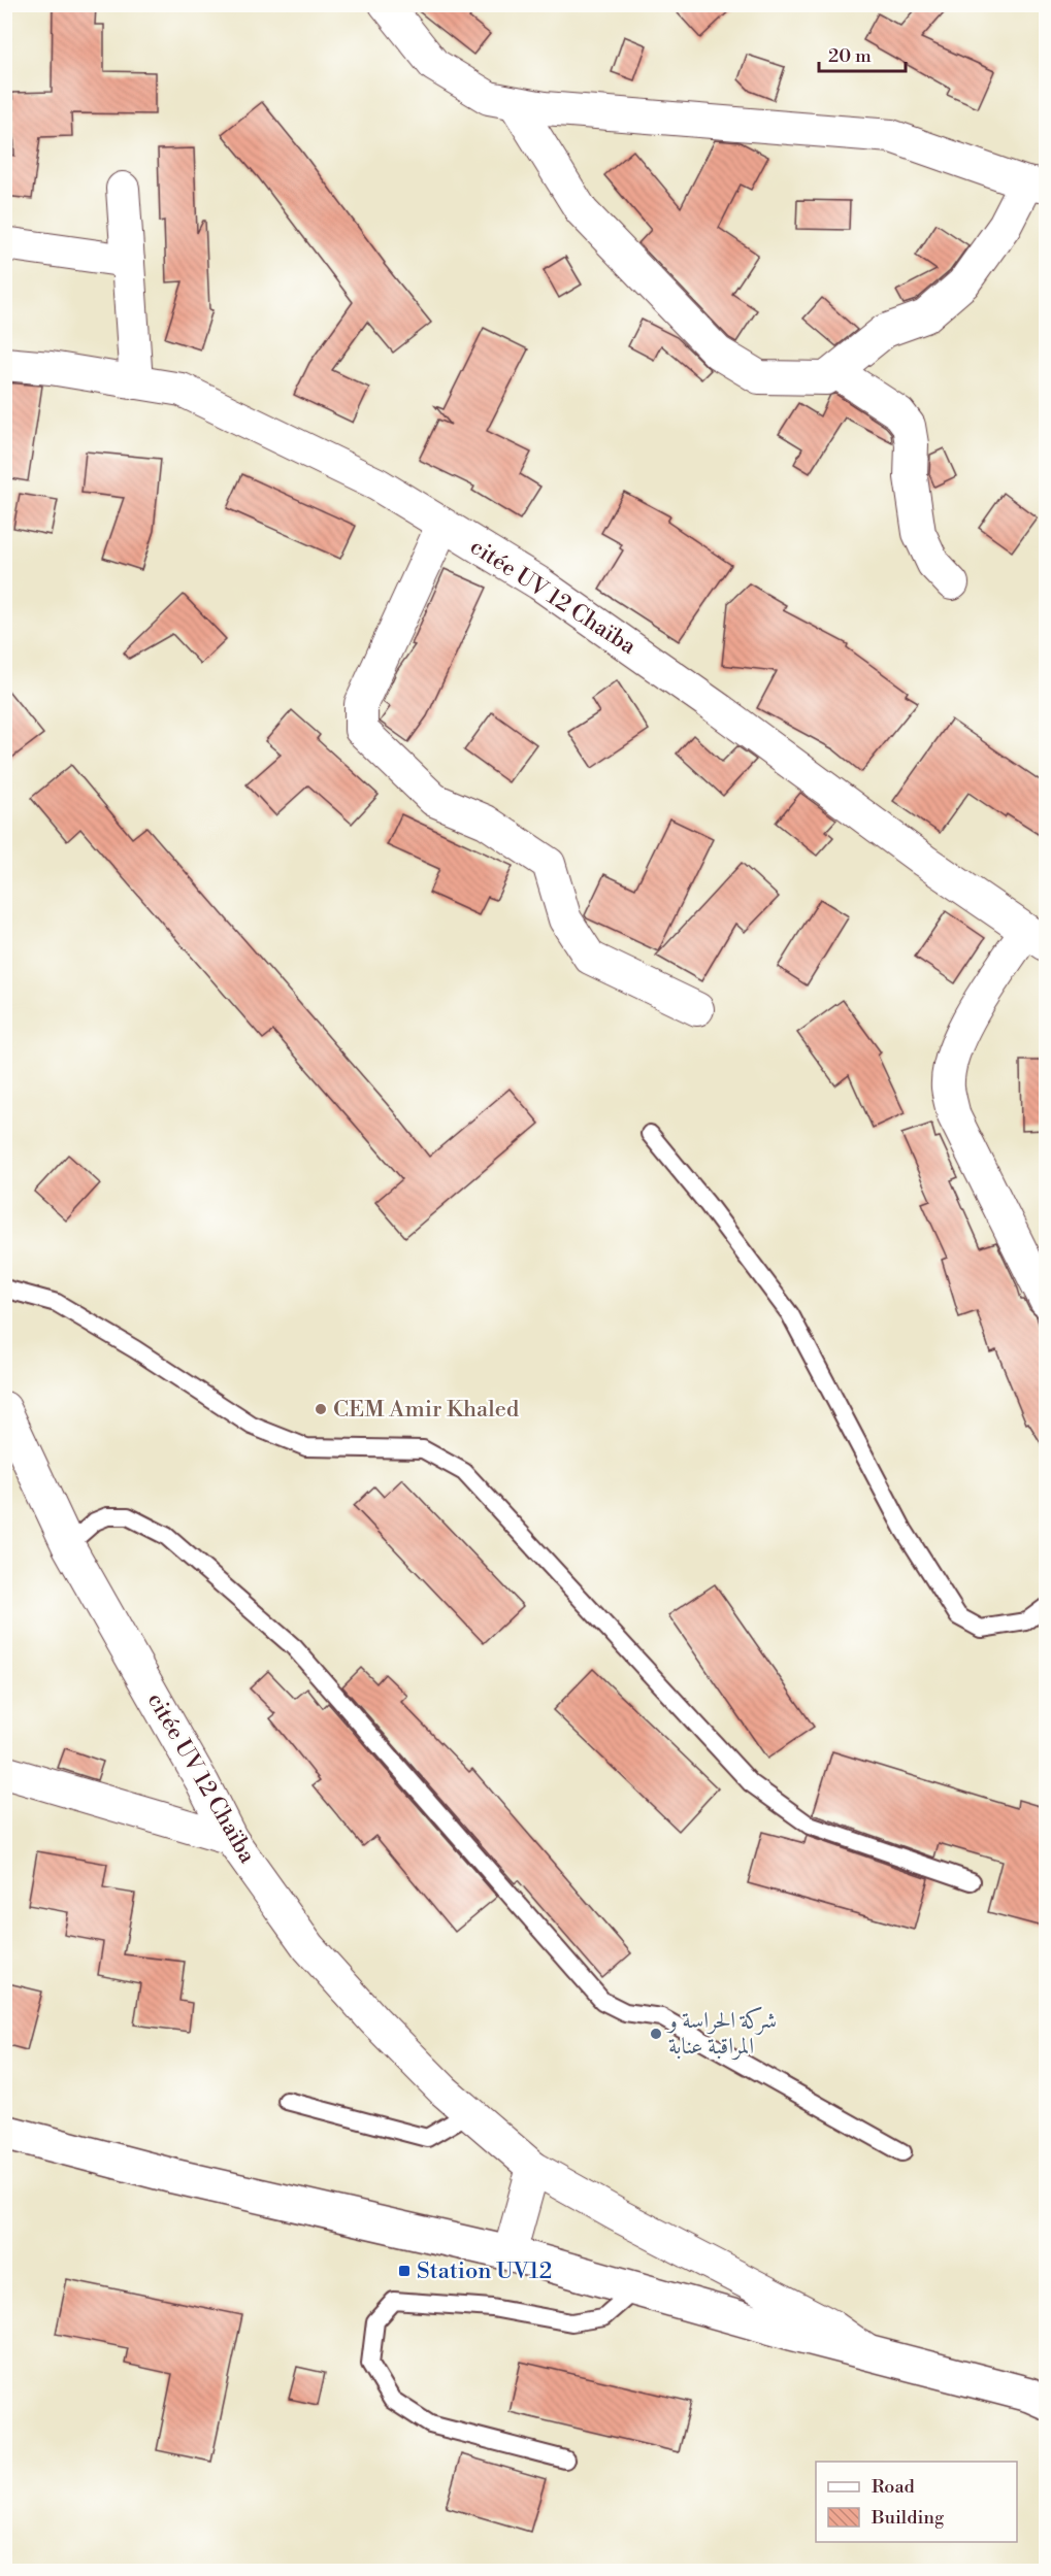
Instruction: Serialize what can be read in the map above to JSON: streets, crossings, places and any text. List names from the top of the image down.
{
  "streets": {
    "street": ["citée UV 12 Chaïba"]
  },
  "places": {
    "other": ["CEM Amir Khaled", "شركة الحراسة و المراقبة عنابة"],
    "transit": ["Station UV12"]
  },
  "legend": ["Road", "Building"],
  "scale_bar": "20 m"
}
